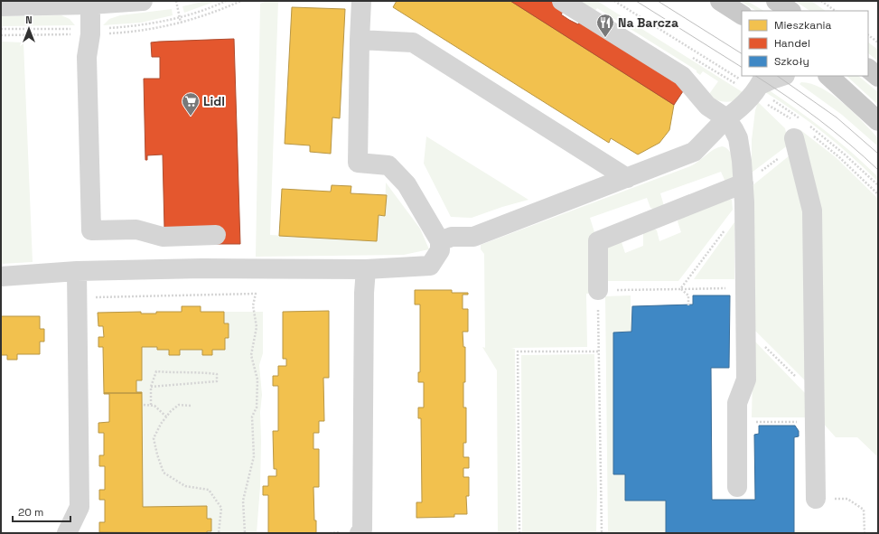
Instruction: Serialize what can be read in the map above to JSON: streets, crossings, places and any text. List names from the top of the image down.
{
  "places": {
    "restaurant": ["Na Barcza"],
    "supermarket": ["Lidl"]
  },
  "legend": ["Mieszkania", "Handel", "Szkoły"],
  "scale_bar": "20 m",
  "north": "top"
}
